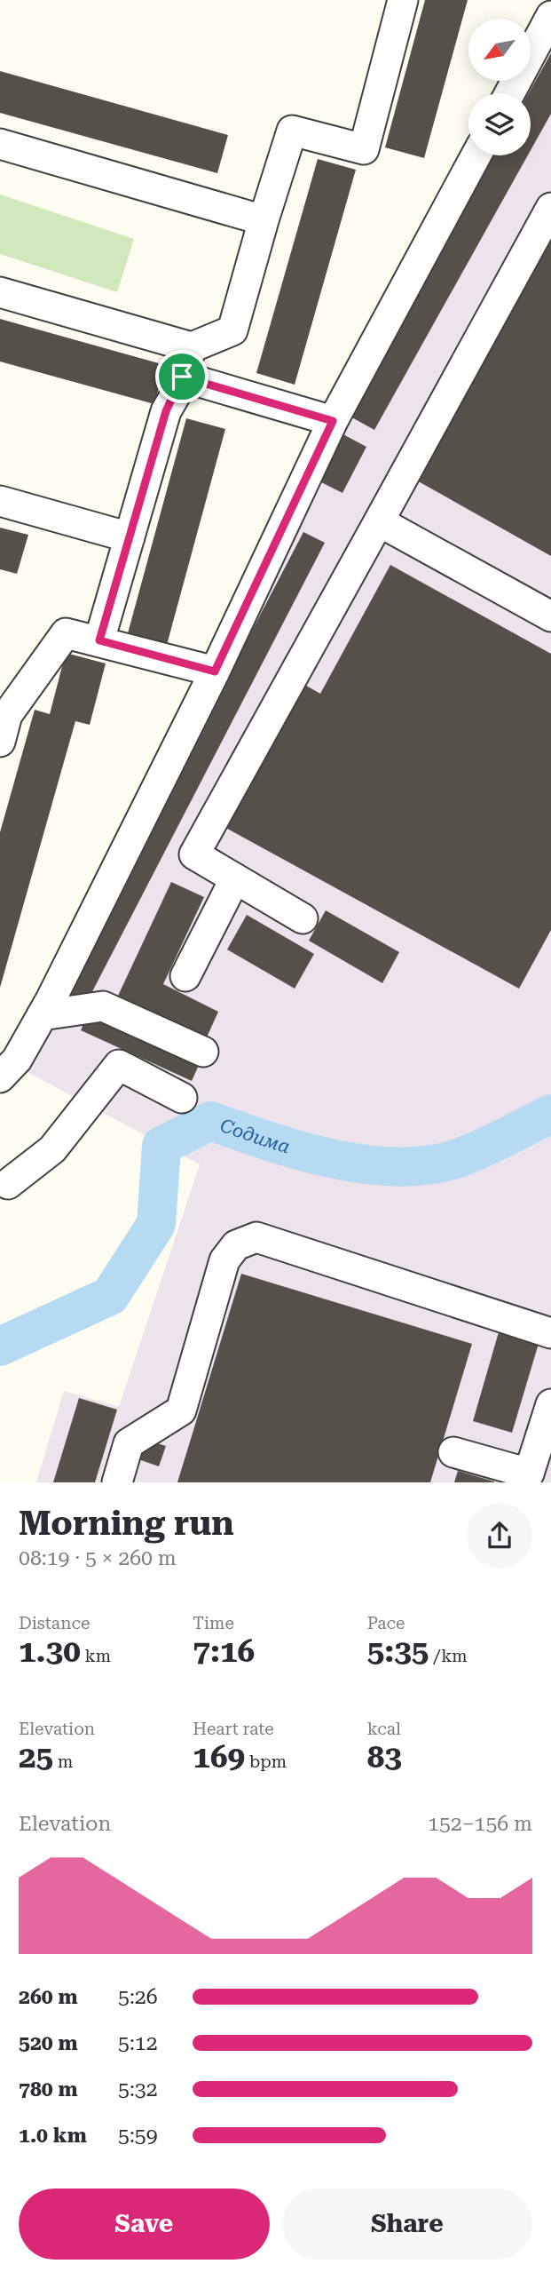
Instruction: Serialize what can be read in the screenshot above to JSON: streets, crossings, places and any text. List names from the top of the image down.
{
  "water": ["Содима"],
  "north": "bottom left",
  "page": {
    "heading": ["Morning run", "08:19 · 5 × 260 m"],
    "stats": [
      ["Distance", "1.30 km"],
      ["Time", "7:16"],
      ["Pace", "5:35 /km"],
      ["Elevation", "25 m"],
      ["Heart rate", "169 bpm"],
      ["kcal", "83"]
    ],
    "chart": ["Elevation", "152–156 m"],
    "list": [
      {
        "name": "260 m",
        "note": "5:26"
      },
      {
        "name": "520 m",
        "note": "5:12"
      },
      {
        "name": "780 m",
        "note": "5:32"
      },
      {
        "name": "1.0 km",
        "note": "5:59"
      }
    ],
    "buttons": ["Save", "Share"]
  }
}
